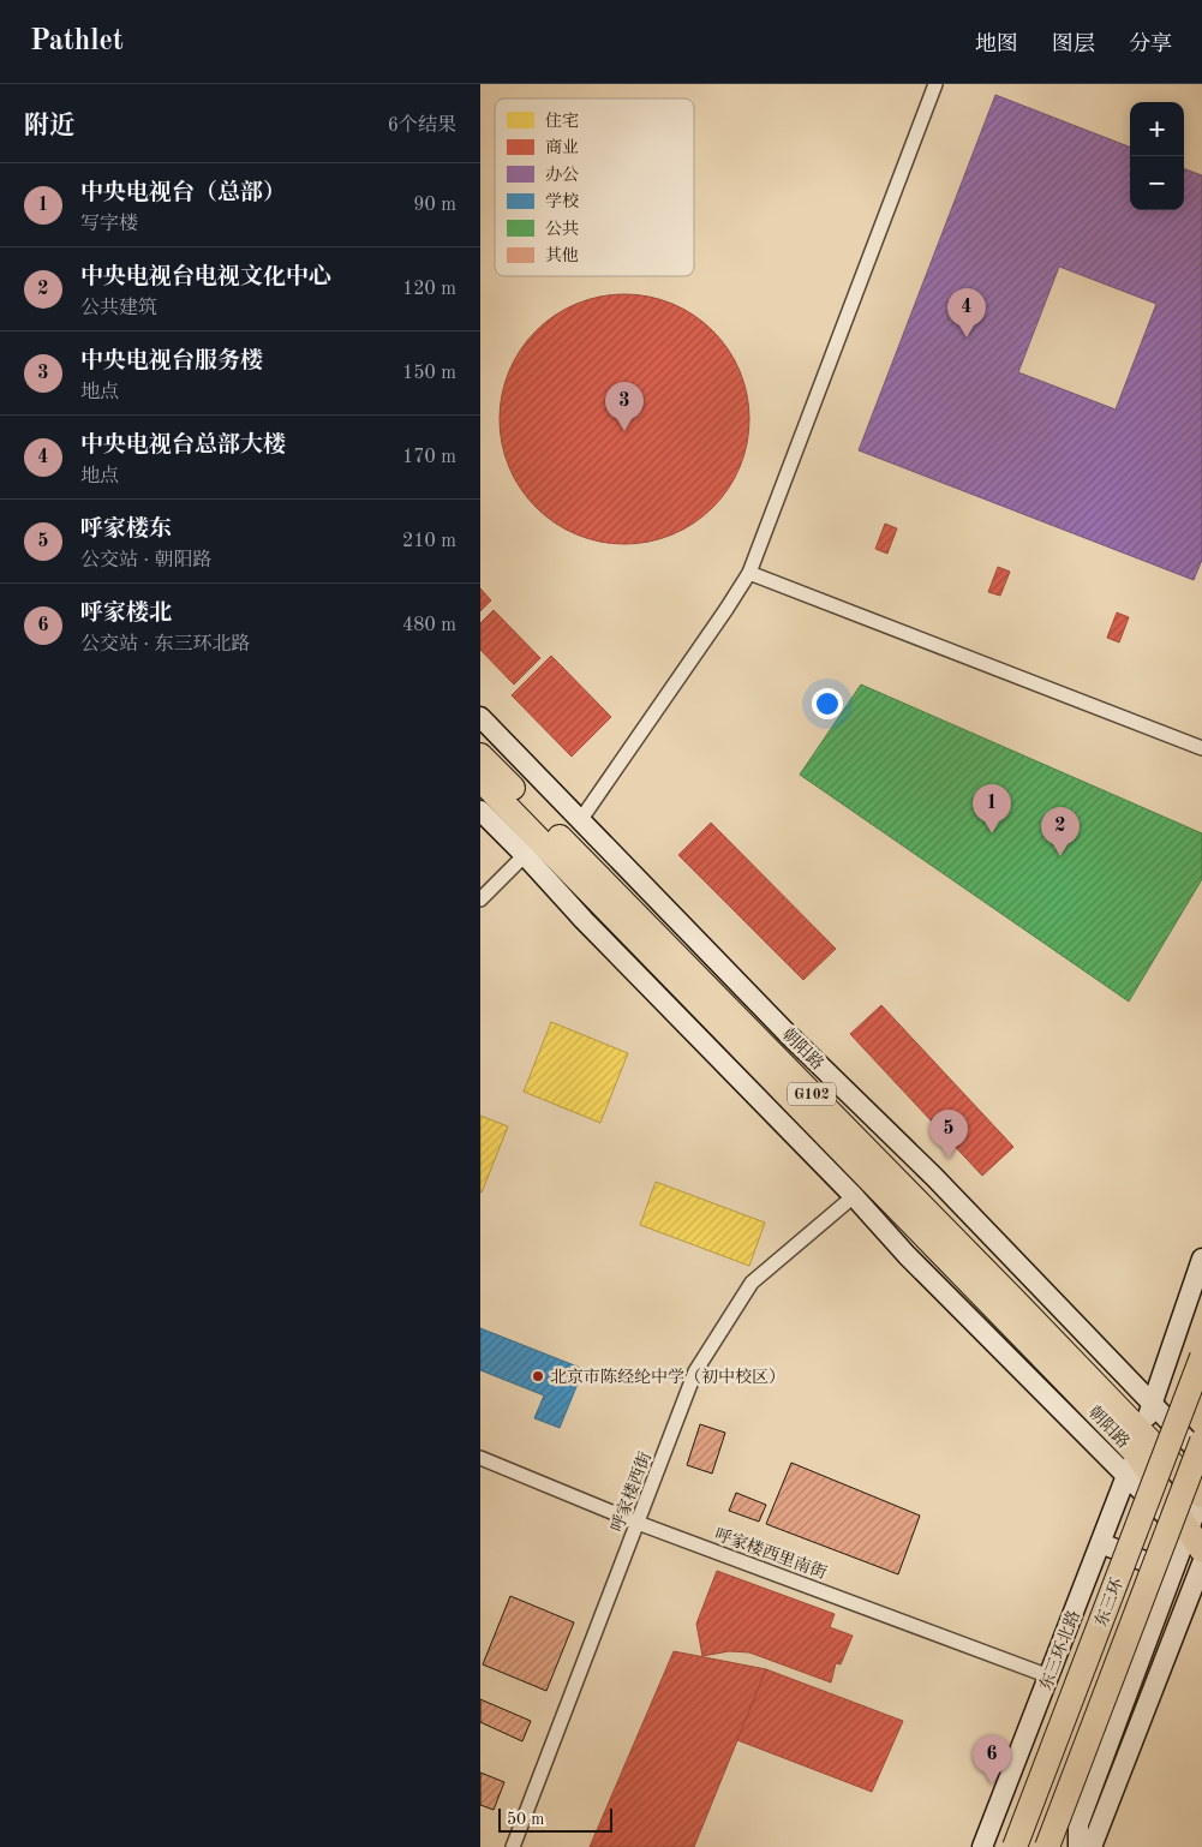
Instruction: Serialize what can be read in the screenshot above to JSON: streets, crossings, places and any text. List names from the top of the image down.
{
  "streets": {
    "highway": ["朝阳路", "G102", "东三环"],
    "street": ["呼家楼西街", "呼家楼西里南街", "东三环北路"]
  },
  "crossings": [
    ["朝阳路", "G102"],
    ["朝阳路", "呼家楼西街"],
    ["朝阳路", "东三环北路"],
    ["G102", "东三环北路"],
    ["呼家楼西街", "呼家楼西里南街"],
    ["呼家楼西里南街", "东三环北路"]
  ],
  "places": ["北京市陈经纶中学（初中校区）"],
  "legend": [
    "住宅",
    "商业",
    "办公",
    "学校",
    "公共",
    "其他"
  ],
  "scale_bar": "50 m",
  "page": {
    "header": "Pathlet",
    "nav": ["地图", "图层", "分享"],
    "heading": ["附近", "6个结果"],
    "map_buttons": ["+", "−"],
    "list": [
      {
        "mark": "1",
        "name": "中央电视台（总部）",
        "note": "写字楼",
        "value": "90 m"
      },
      {
        "mark": "2",
        "name": "中央电视台电视文化中心",
        "note": "公共建筑",
        "value": "120 m"
      },
      {
        "mark": "3",
        "name": "中央电视台服务楼",
        "note": "地点",
        "value": "150 m"
      },
      {
        "mark": "4",
        "name": "中央电视台总部大楼",
        "note": "地点",
        "value": "170 m"
      },
      {
        "mark": "5",
        "name": "呼家楼东",
        "note": "公交站 · 朝阳路",
        "value": "210 m"
      },
      {
        "mark": "6",
        "name": "呼家楼北",
        "note": "公交站 · 东三环北路",
        "value": "480 m"
      }
    ],
    "pins": [
      "4",
      "3",
      "1",
      "2",
      "5",
      "6"
    ],
    "scale": "50 m"
  }
}
